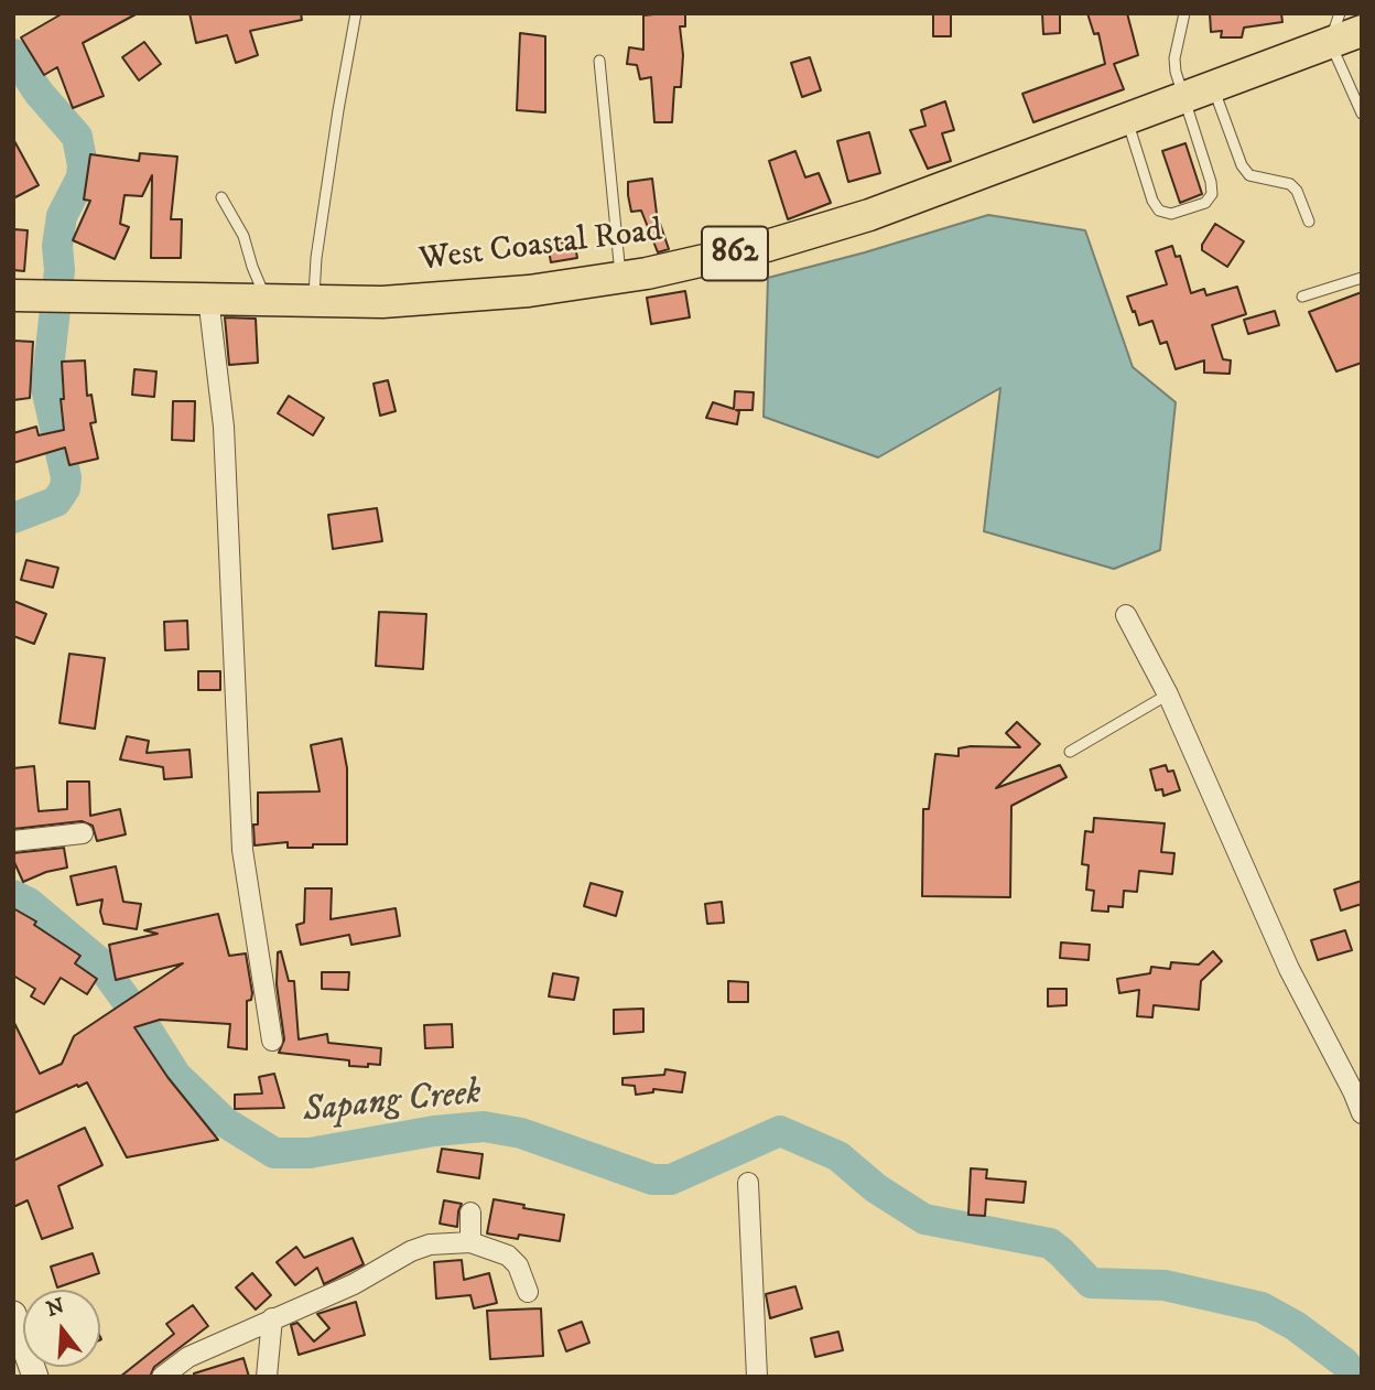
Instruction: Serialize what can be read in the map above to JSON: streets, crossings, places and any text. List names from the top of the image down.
{
  "streets": {
    "main road": ["West Coastal Road", "862"]
  },
  "water": ["Sapang Creek"],
  "north": "top"
}
